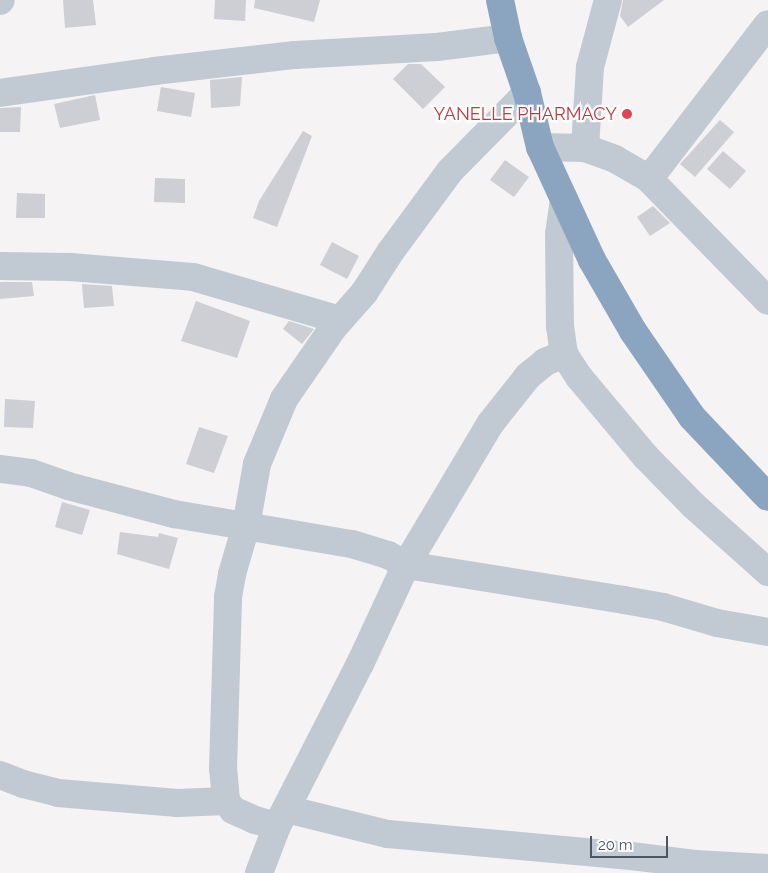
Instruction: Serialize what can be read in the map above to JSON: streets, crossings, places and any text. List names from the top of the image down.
{
  "places": ["YANELLE PHARMACY"],
  "scale_bar": "20 m"
}
